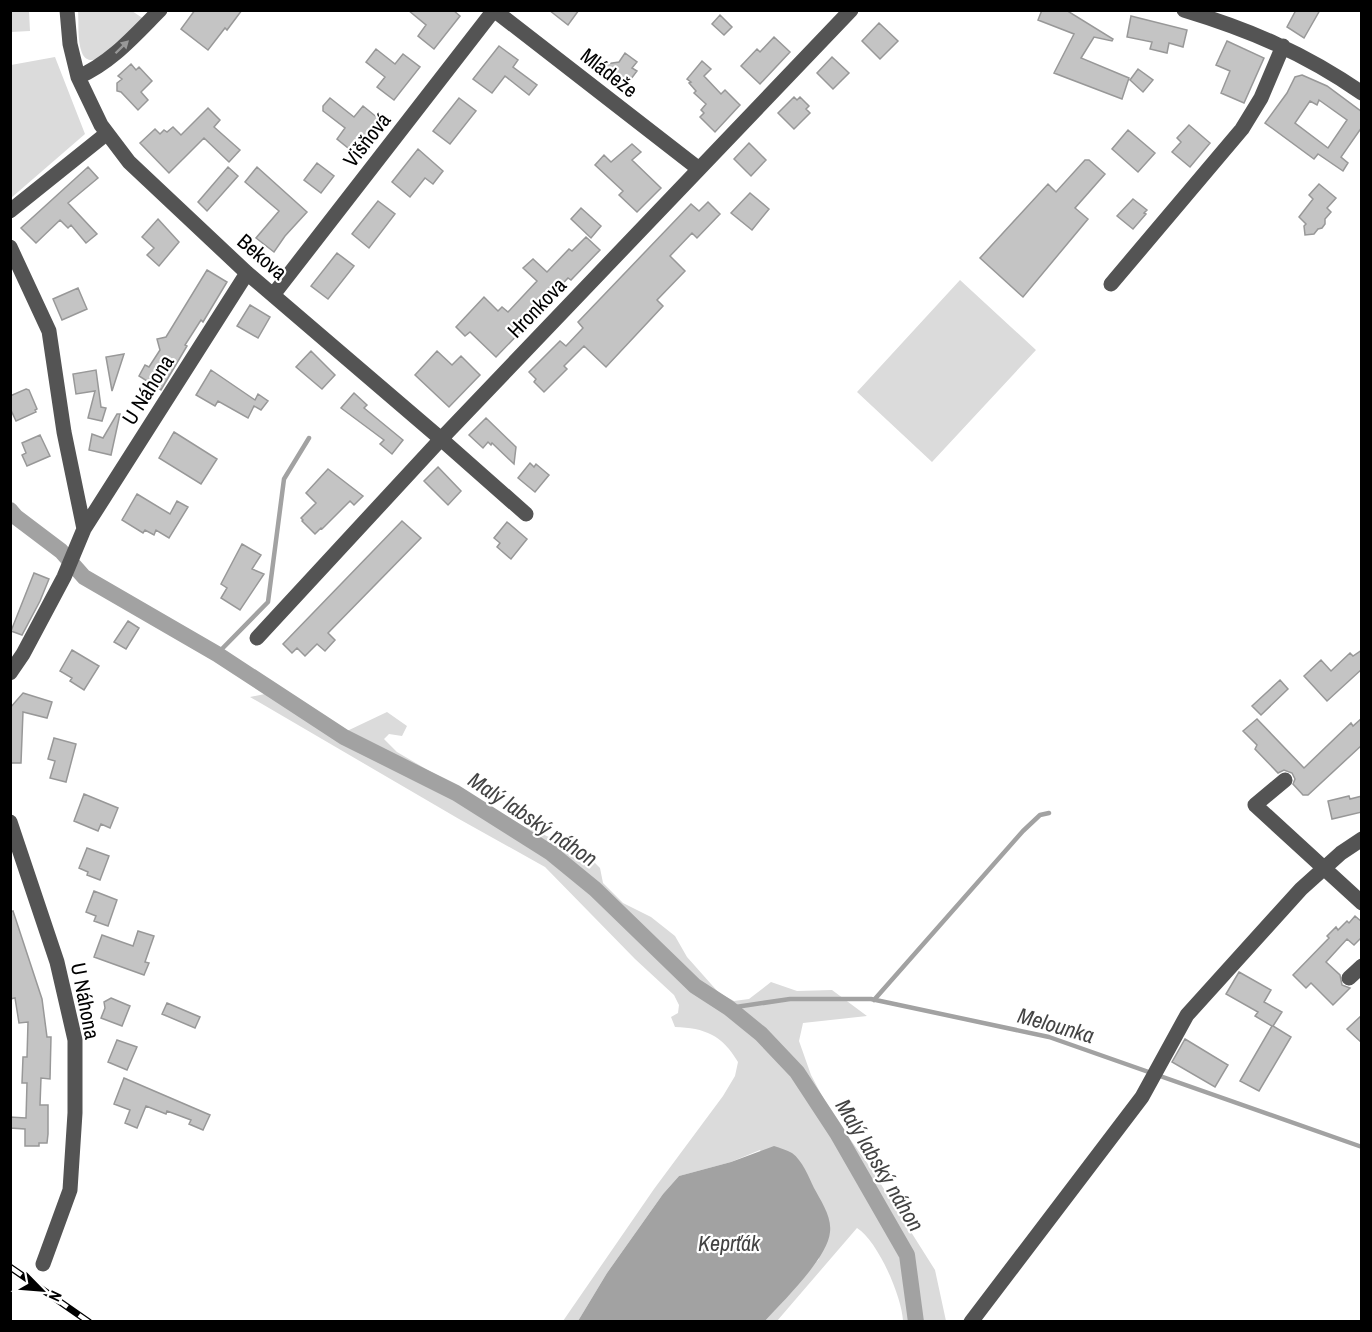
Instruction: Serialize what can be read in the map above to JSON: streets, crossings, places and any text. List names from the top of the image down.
{
  "streets": {
    "street": [
      "Mládeže",
      "Višňová",
      "Bekova",
      "Hronkova",
      "U Náhona"
    ]
  },
  "crossings": [
    ["Mládeže", "Višňová"],
    ["Mládeže", "Hronkova"],
    ["Višňová", "Bekova"],
    ["Bekova", "Hronkova"],
    ["Bekova", "U Náhona"]
  ],
  "water": ["Malý labský náhon", "Melounka", "Keprťák"],
  "north": "bottom right"
}
